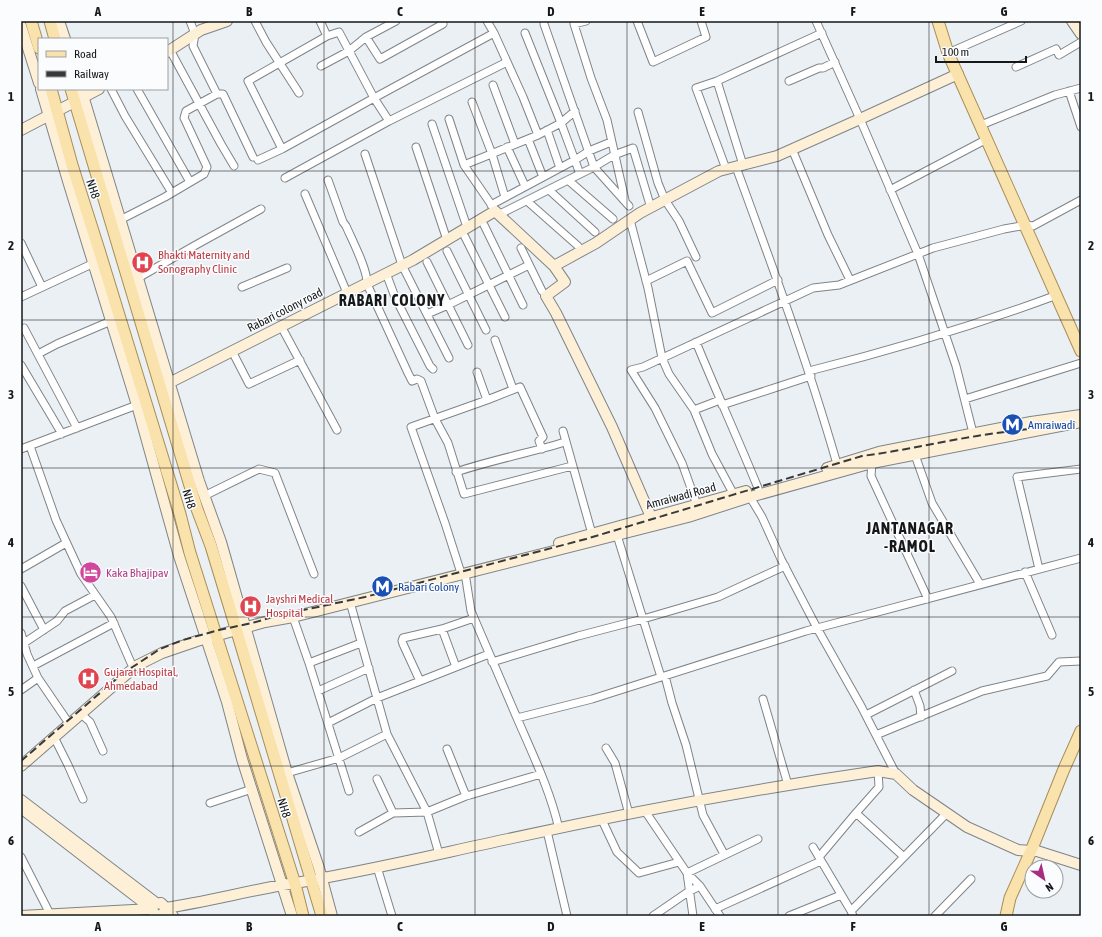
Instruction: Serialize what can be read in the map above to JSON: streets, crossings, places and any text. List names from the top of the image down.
{
  "streets": {
    "main road": ["NH8"],
    "street": ["Rabari colony road", "Amraiwadi Road"]
  },
  "districts": ["RABARI COLONY", "JANTANAGAR -RAMOL"],
  "places": {
    "hospital": ["Bhakti Maternity and Sonography Clinic", "Jayshri Medical Hospital", "Gujarat Hospital, Ahmedabad"],
    "metro station": ["Amraiwadi", "Rabari Colony"],
    "hotel": ["Kaka Bhajipav"]
  },
  "legend": ["Road", "Railway"],
  "scale_bar": "100 m",
  "north": "bottom right",
  "grid": {
    "columns": [
      "A",
      "B",
      "C",
      "D",
      "E",
      "F",
      "G"
    ],
    "rows": [
      "1",
      "2",
      "3",
      "4",
      "5",
      "6"
    ]
  }
}
